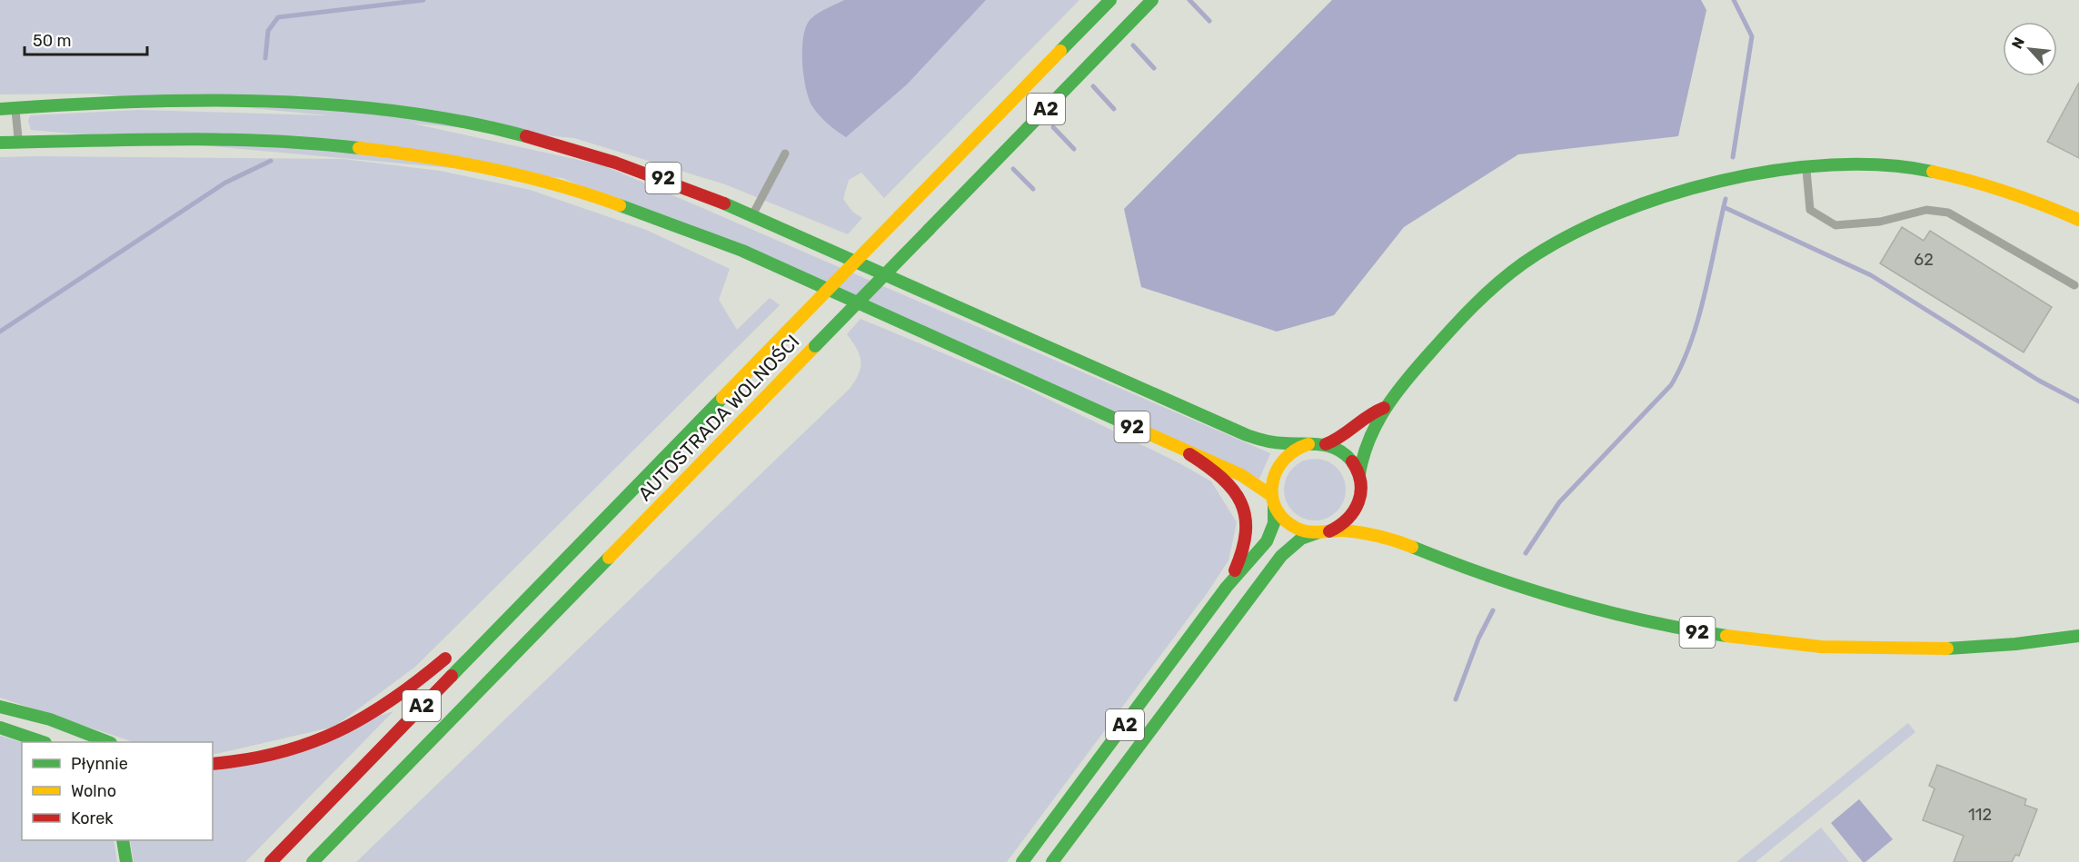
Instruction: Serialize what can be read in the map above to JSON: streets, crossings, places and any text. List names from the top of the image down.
{
  "streets": {
    "main road": ["A2", "92", "AUTOSTRADA WOLNOŚCI"]
  },
  "crossings": [
    ["A2", "92"],
    ["A2", "AUTOSTRADA WOLNOŚCI"]
  ],
  "house_numbers": ["62", "112"],
  "legend": ["Płynnie", "Wolno", "Korek"],
  "scale_bar": "50 m",
  "north": "top left"
}
